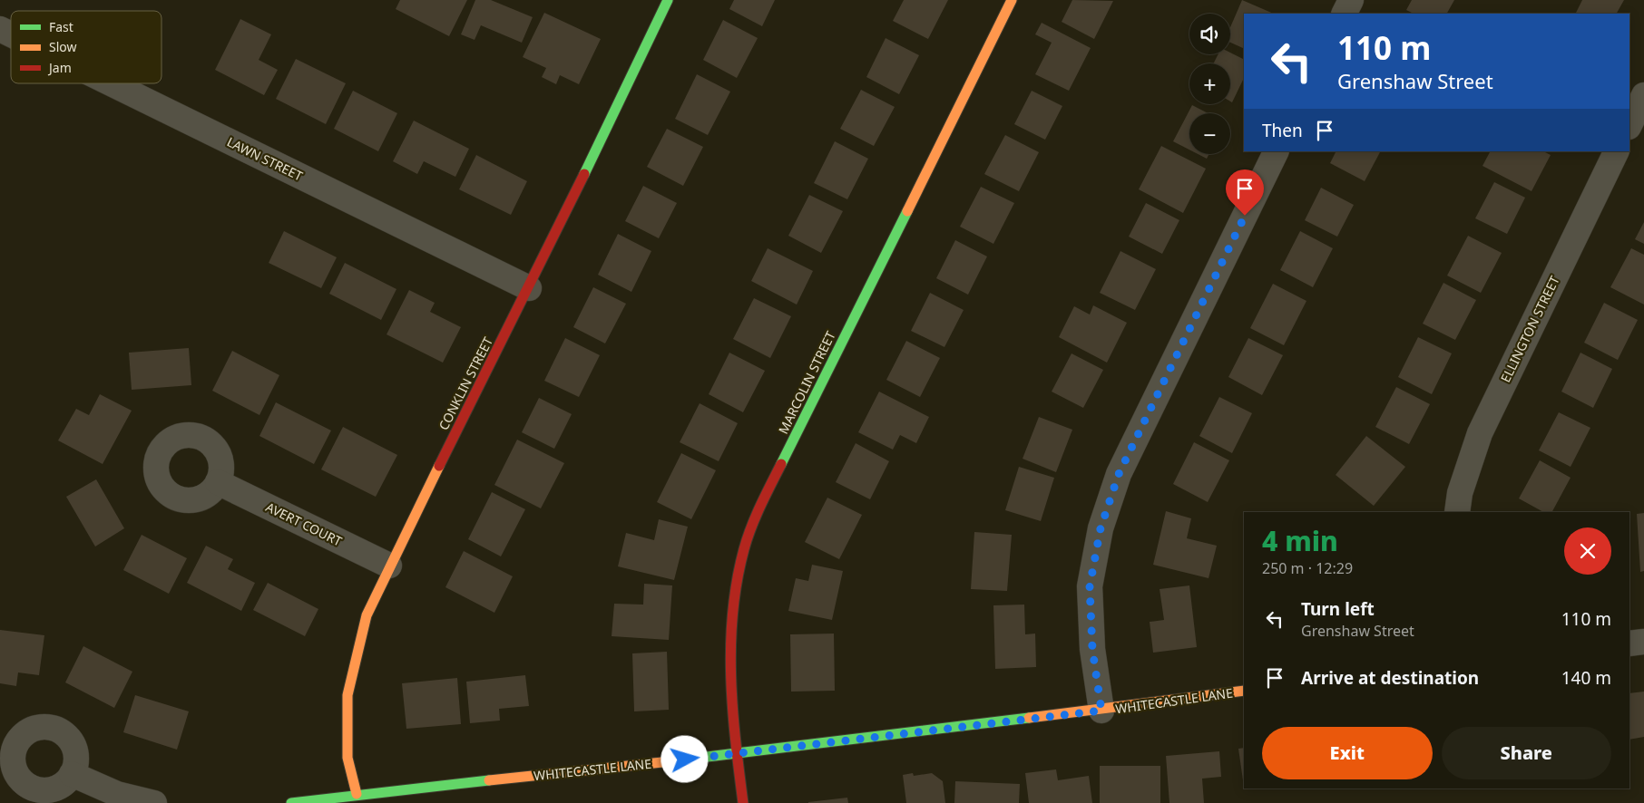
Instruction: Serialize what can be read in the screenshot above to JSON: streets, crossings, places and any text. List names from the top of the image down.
{
  "streets": {
    "street": [
      "LAWN STREET",
      "ELLINGTON STREET",
      "MARCOLIN STREET",
      "CONKLIN STREET",
      "AVERT COURT",
      "WHITECASTLE LANE"
    ]
  },
  "crossings": [
    ["LAWN STREET", "CONKLIN STREET"],
    ["MARCOLIN STREET", "WHITECASTLE LANE"],
    ["CONKLIN STREET", "AVERT COURT"],
    ["CONKLIN STREET", "WHITECASTLE LANE"]
  ],
  "legend": ["Fast", "Slow", "Jam"],
  "page": {
    "map_buttons": ["+", "−"],
    "turn": ["110 m", "Grenshaw Street"],
    "then": "Then",
    "heading": ["4 min", "250 m · 12:29"],
    "list": [
      {
        "name": "Turn left",
        "note": "Grenshaw Street",
        "value": "110 m"
      },
      {
        "name": "Arrive at destination",
        "value": "140 m"
      }
    ],
    "buttons": ["Exit", "Share"]
  }
}
